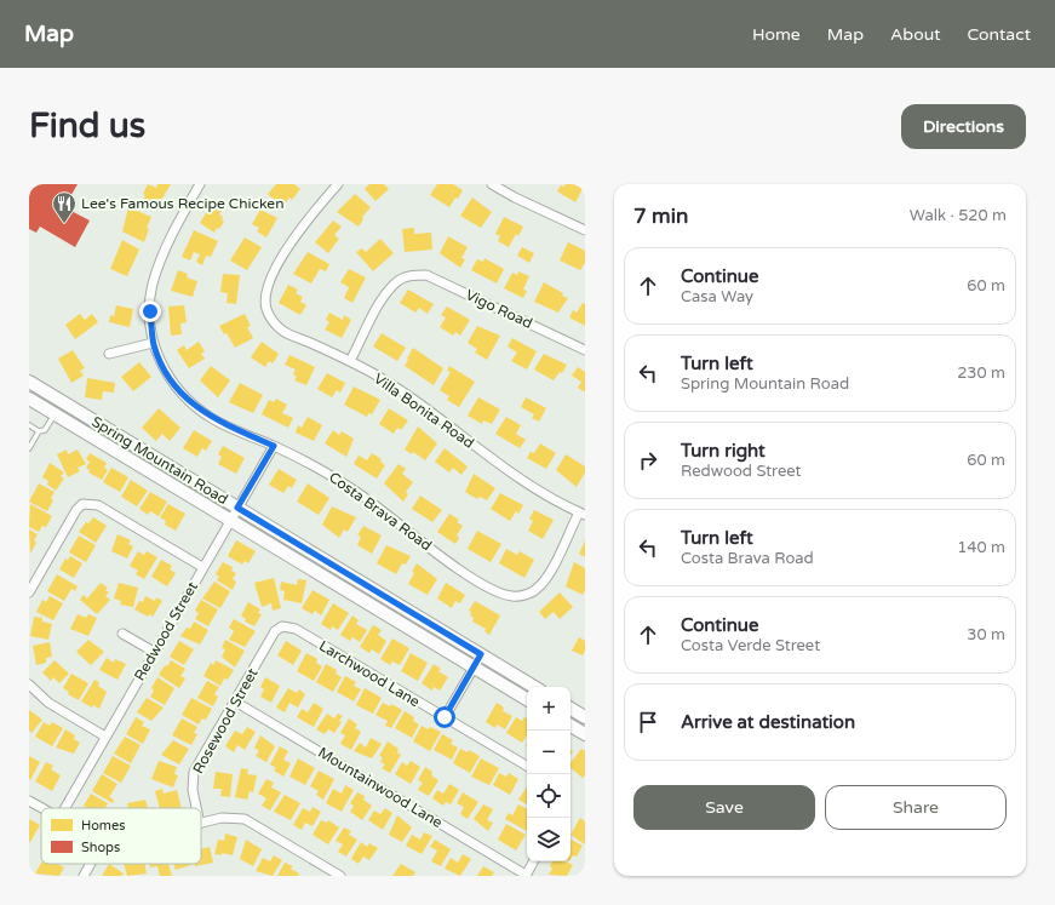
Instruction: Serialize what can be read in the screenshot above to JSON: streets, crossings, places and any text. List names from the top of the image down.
{
  "streets": {
    "main road": ["Spring Mountain Road"],
    "street": [
      "Vigo Road",
      "Villa Bonita Road",
      "Costa Brava Road",
      "Redwood Street",
      "Larchwood Lane",
      "Rosewood Street",
      "Mountainwood Lane"
    ]
  },
  "crossings": [
    ["Vigo Road", "Villa Bonita Road"],
    ["Villa Bonita Road", "Costa Brava Road"],
    ["Spring Mountain Road", "Redwood Street"],
    ["Costa Brava Road", "Redwood Street"],
    ["Larchwood Lane", "Rosewood Street"],
    ["Rosewood Street", "Mountainwood Lane"]
  ],
  "places": {
    "restaurant": ["Lee's Famous Recipe Chicken"]
  },
  "legend": ["Homes", "Shops"],
  "page": {
    "header": "Map",
    "nav": [
      "Home",
      "Map",
      "About",
      "Contact"
    ],
    "buttons": [
      "Directions",
      ["Save", "Share"]
    ],
    "title": "Find us",
    "heading": ["7 min", "Walk · 520 m"],
    "list": [
      ["Continue", "Casa Way", "60 m"],
      ["Turn left", "Spring Mountain Road", "230 m"],
      ["Turn right", "Redwood Street", "60 m"],
      ["Turn left", "Costa Brava Road", "140 m"],
      ["Continue", "Costa Verde Street", "30 m"],
      "Arrive at destination"
    ],
    "map_buttons": ["+", "−"]
  }
}
